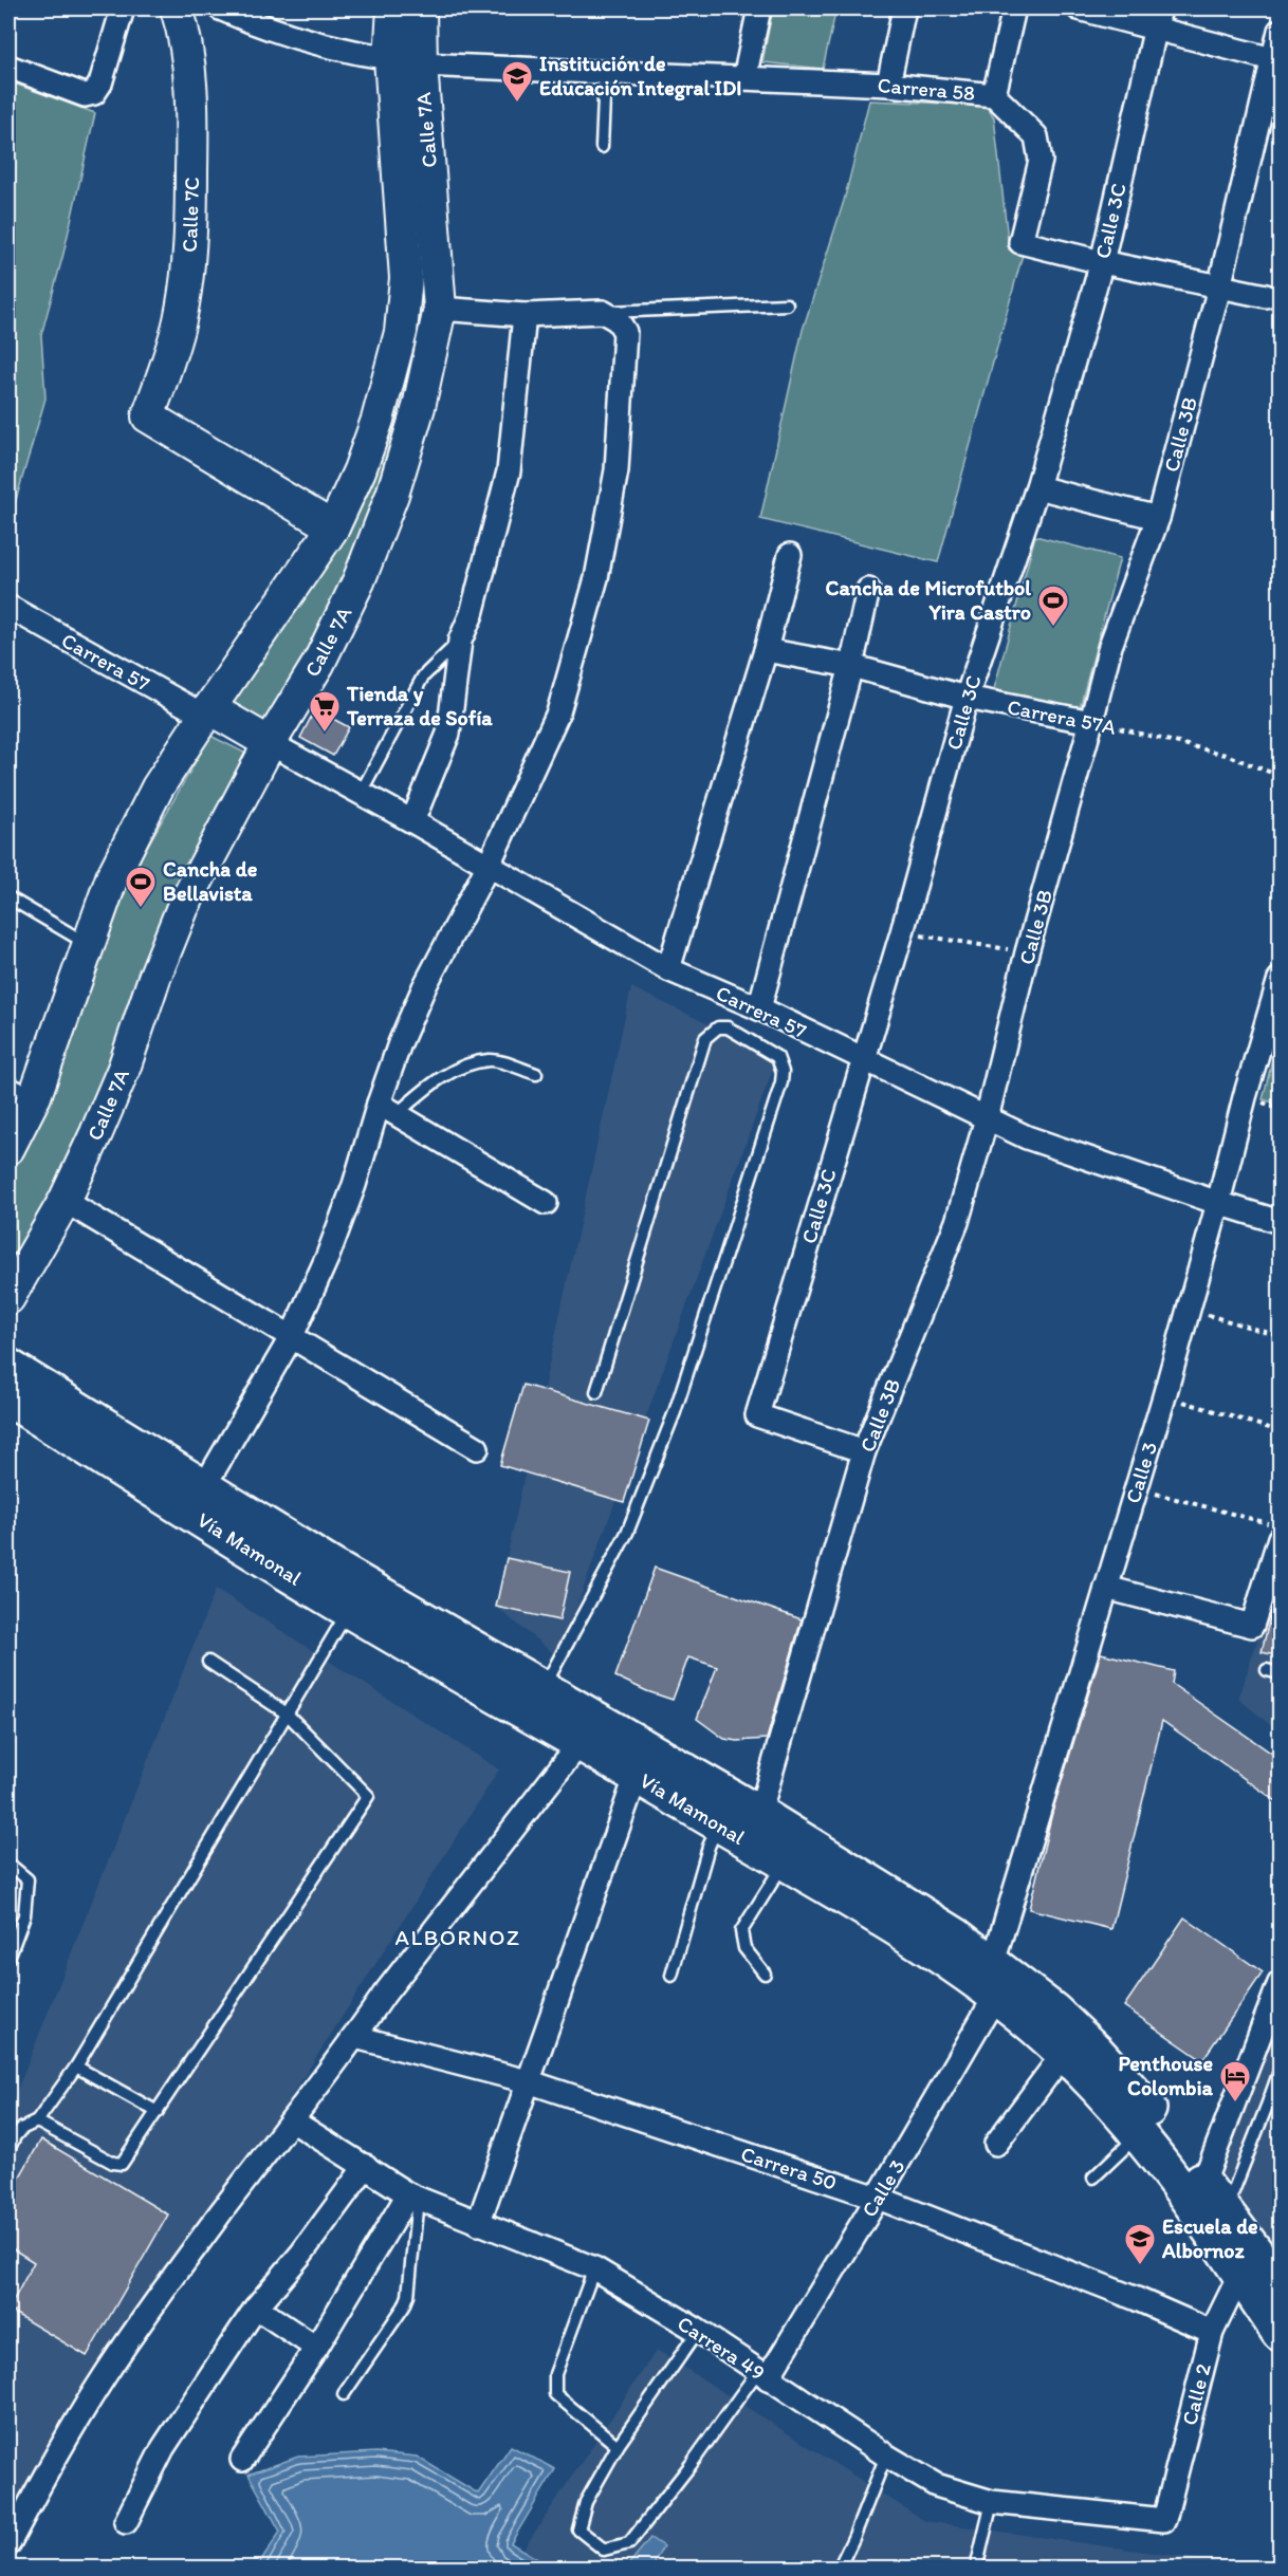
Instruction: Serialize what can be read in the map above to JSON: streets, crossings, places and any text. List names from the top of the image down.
{
  "streets": {
    "main road": ["Vía Mamonal"],
    "street": [
      "Carrera 58",
      "Calle 7A",
      "Calle 7C",
      "Calle 3C",
      "Calle 3B",
      "Carrera 57",
      "Carrera 57A",
      "Calle 3",
      "Carrera 50",
      "Carrera 49",
      "Calle 2"
    ]
  },
  "crossings": [
    ["Carrera 58", "Calle 7A"],
    ["Carrera 58", "Calle 3C"],
    ["Carrera 58", "Calle 3B"],
    ["Calle 7A", "Calle 7C"],
    ["Calle 7A", "Carrera 57"],
    ["Calle 3C", "Calle 3B"],
    ["Calle 3C", "Carrera 57"],
    ["Calle 3C", "Carrera 57A"],
    ["Calle 3B", "Carrera 57"],
    ["Calle 3B", "Carrera 57A"],
    ["Calle 3B", "Vía Mamonal"],
    ["Carrera 57", "Calle 3"],
    ["Calle 3", "Vía Mamonal"],
    ["Calle 3", "Carrera 50"],
    ["Calle 3", "Carrera 49"],
    ["Vía Mamonal", "Calle 2"],
    ["Carrera 50", "Calle 2"],
    ["Carrera 49", "Calle 2"]
  ],
  "districts": ["ALBORNOZ"],
  "places": {
    "school or university": ["Institución de Educación Integral IDI", "Escuela de Albornoz"],
    "sports": ["Cancha de Microfutbol Yira Castro", "Cancha de Bellavista"],
    "supermarket": ["Tienda y Terraza de Sofía"],
    "hotel": ["Penthouse Colombia"]
  }
}
